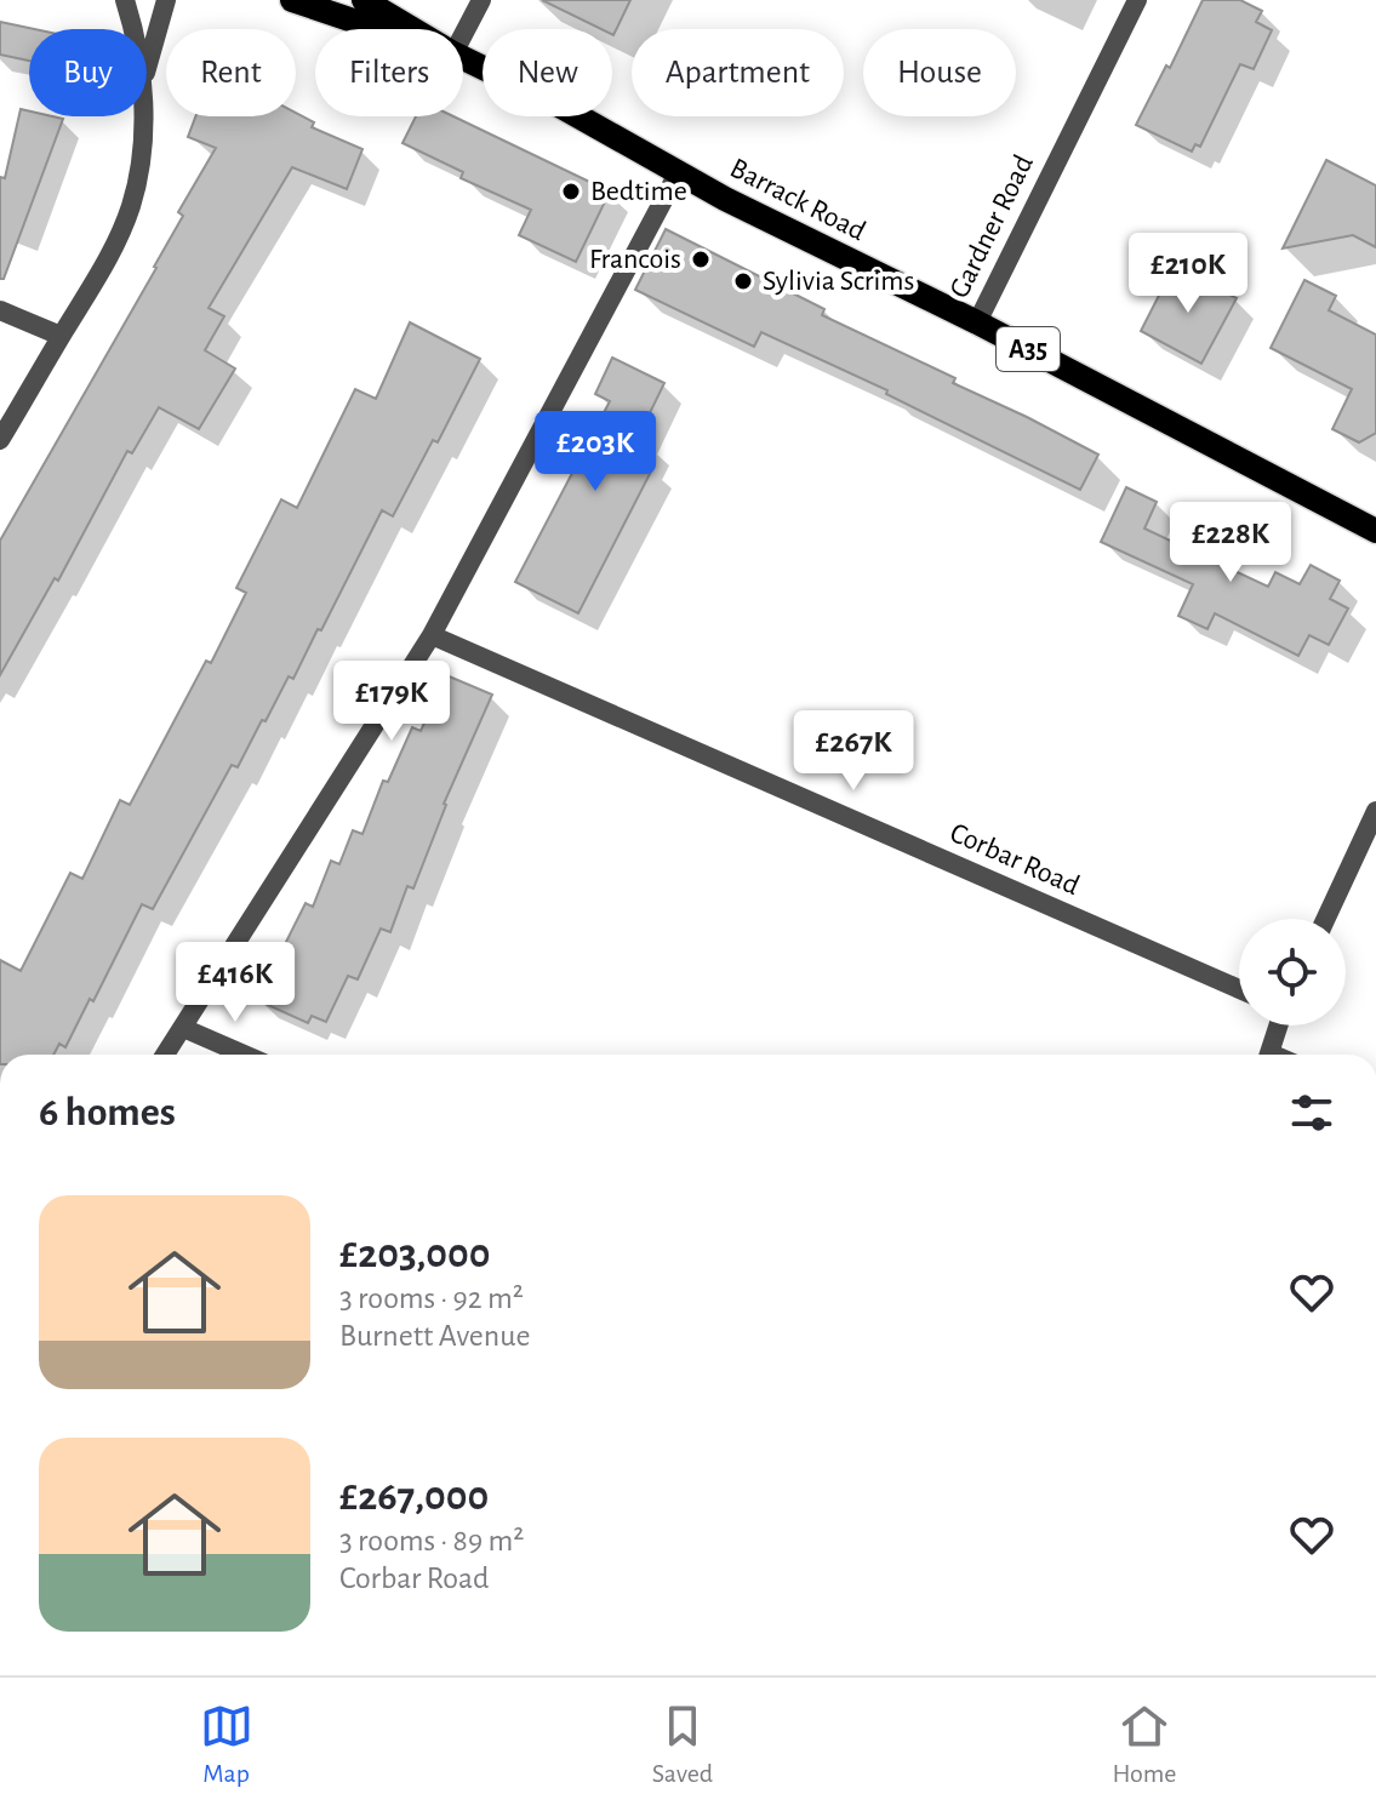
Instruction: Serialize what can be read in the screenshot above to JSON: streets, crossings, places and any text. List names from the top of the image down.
{
  "streets": {
    "main road": ["Barrack Road", "A35"],
    "street": ["Gardner Road", "Corbar Road"]
  },
  "crossings": [
    ["Barrack Road", "Gardner Road"]
  ],
  "places": ["Bedtime", "Francois", "Sylivia Scrims"],
  "page": {
    "chip": [
      "Buy",
      "Rent",
      "Filters",
      "New",
      "Apartment",
      "House"
    ],
    "price": [
      "£210K",
      "£203K",
      "£228K",
      "£179K",
      "£267K",
      "£416K"
    ],
    "heading": "6 homes",
    "list": [
      {
        "name": "£203,000",
        "note": "3 rooms · 92 m² · Burnett Avenue"
      },
      {
        "name": "£267,000",
        "note": "3 rooms · 89 m² · Corbar Road"
      }
    ],
    "tabs": ["Map", "Saved", "Home"]
  }
}
